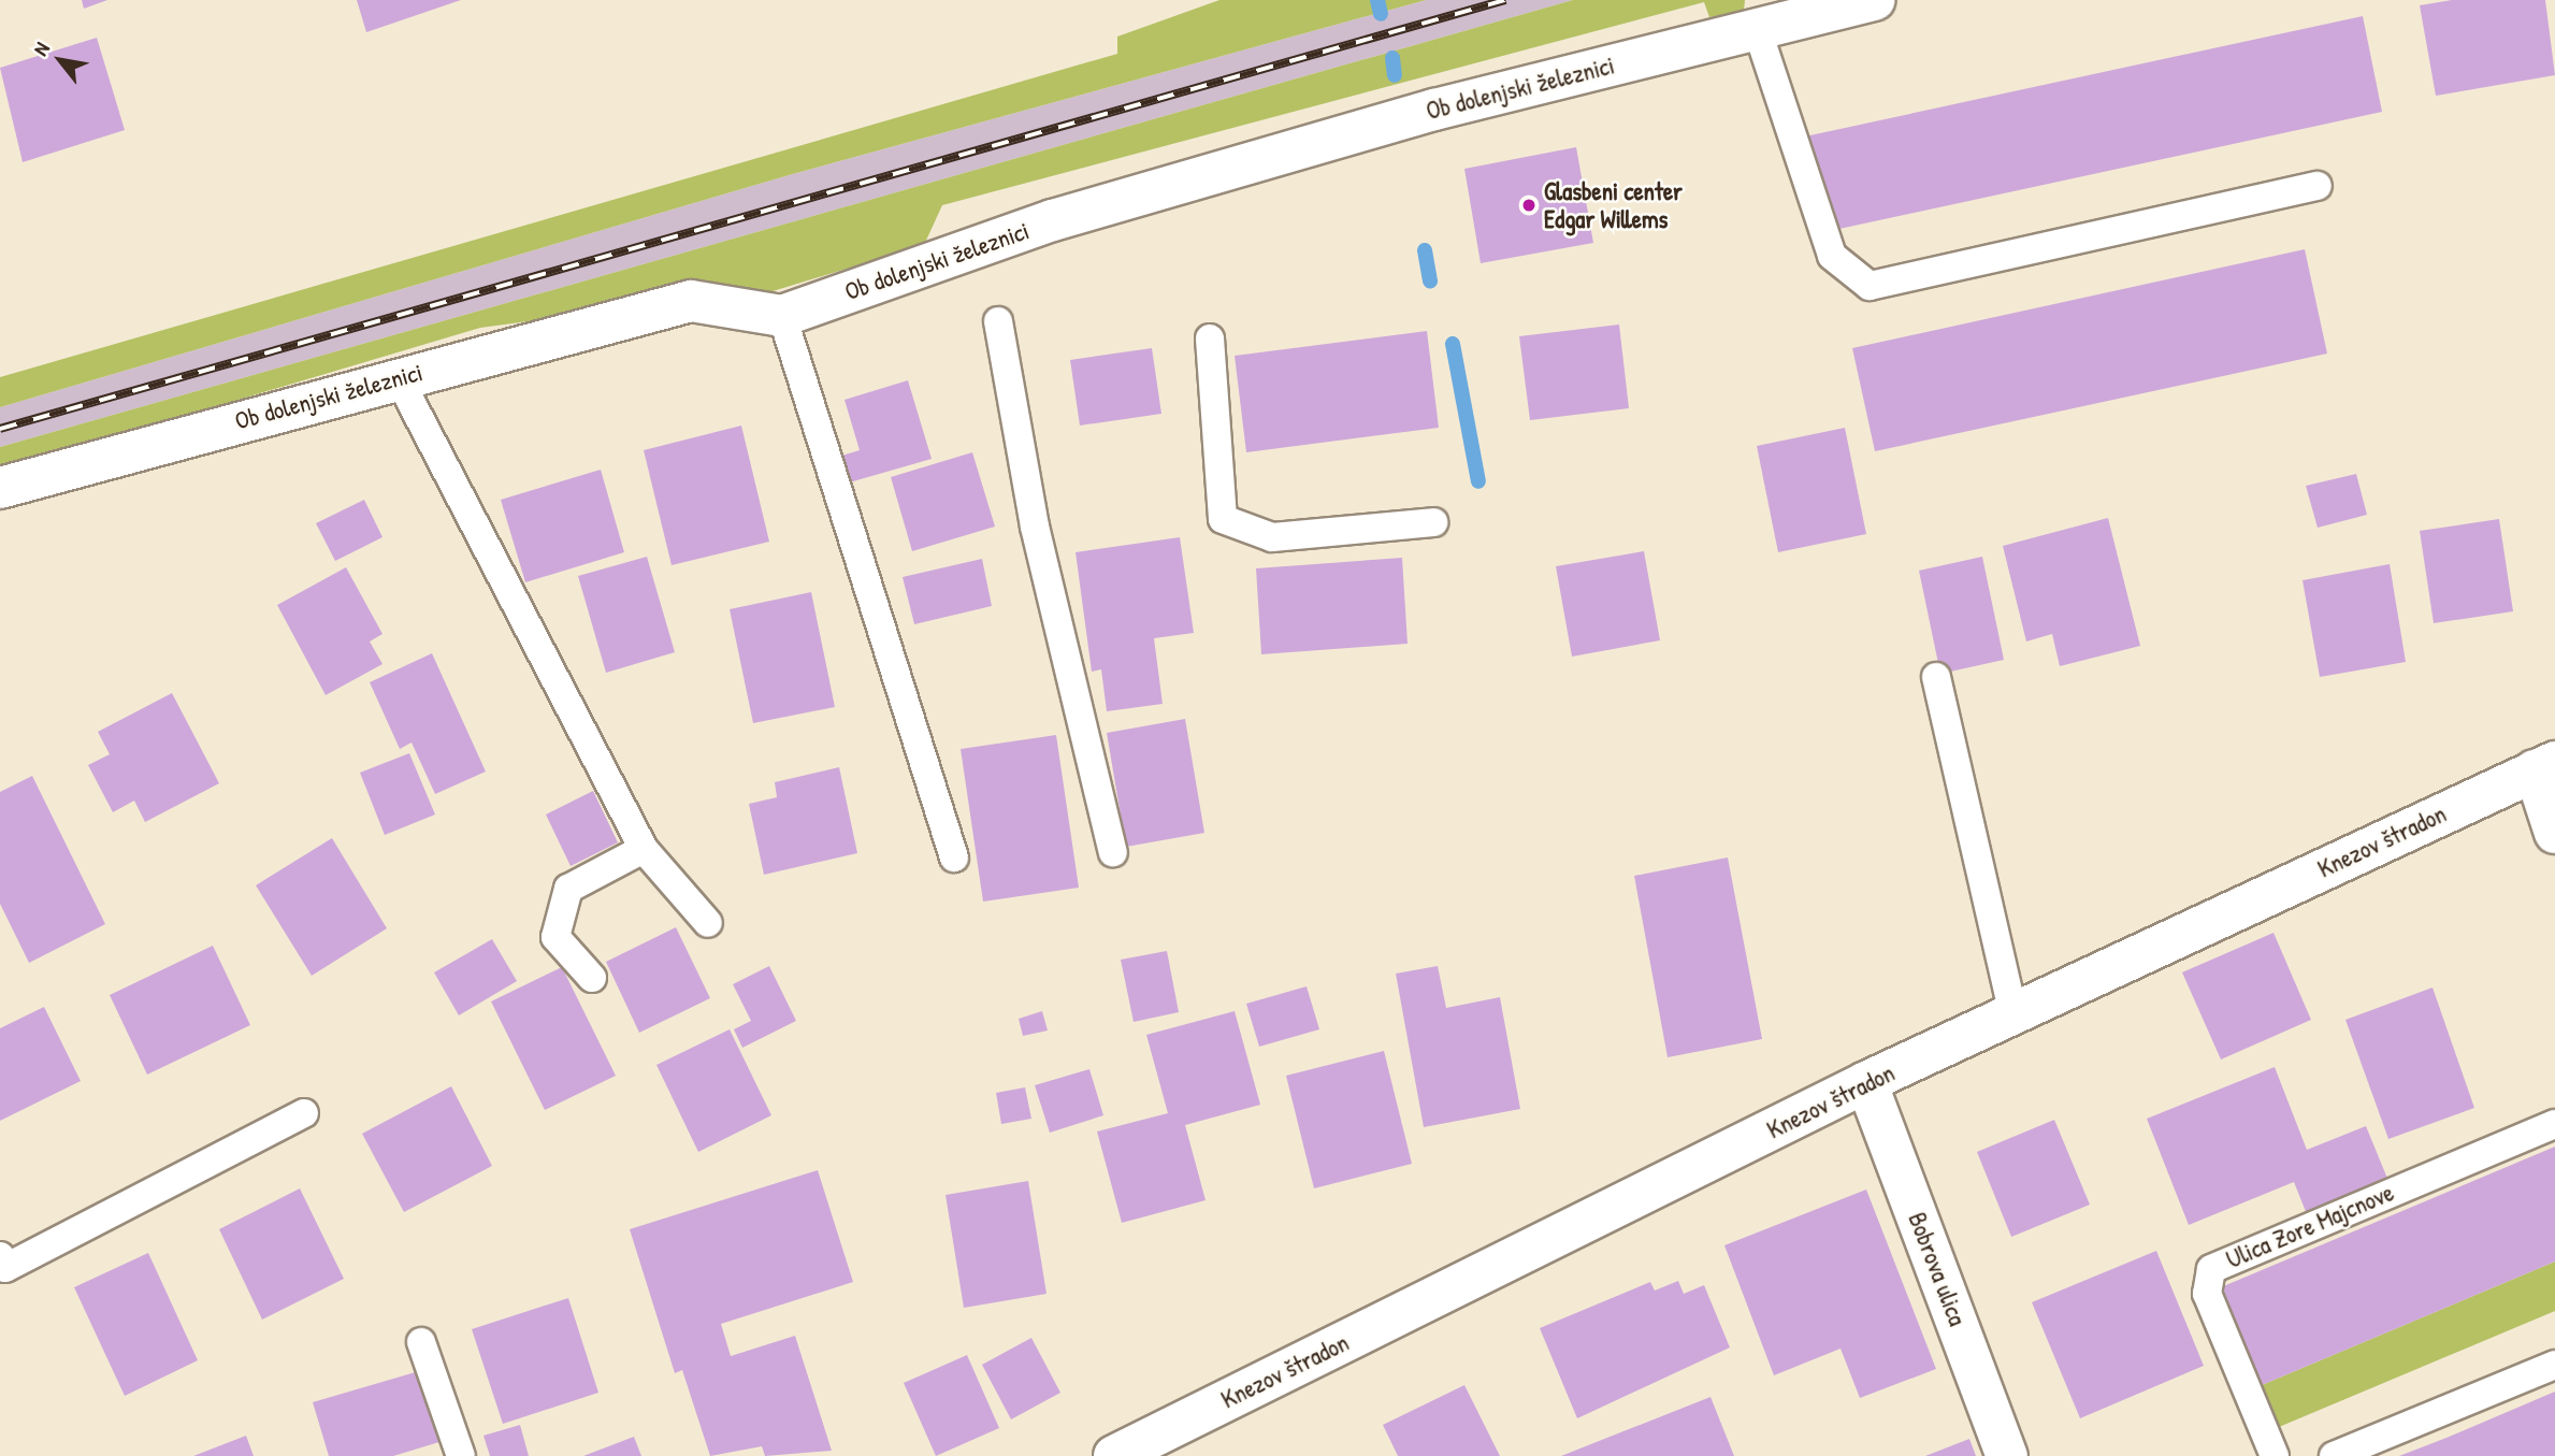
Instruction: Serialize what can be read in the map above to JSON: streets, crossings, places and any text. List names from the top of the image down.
{
  "streets": {
    "street": ["Ob dolenjski železnici", "Knezov štradon", "Bobrova ulica"],
    "lane": ["Ulica Zore Majcnove"]
  },
  "crossings": [
    ["Knezov štradon", "Bobrova ulica"]
  ],
  "places": ["Glasbeni center Edgar Willems"],
  "north": "top left"
}
